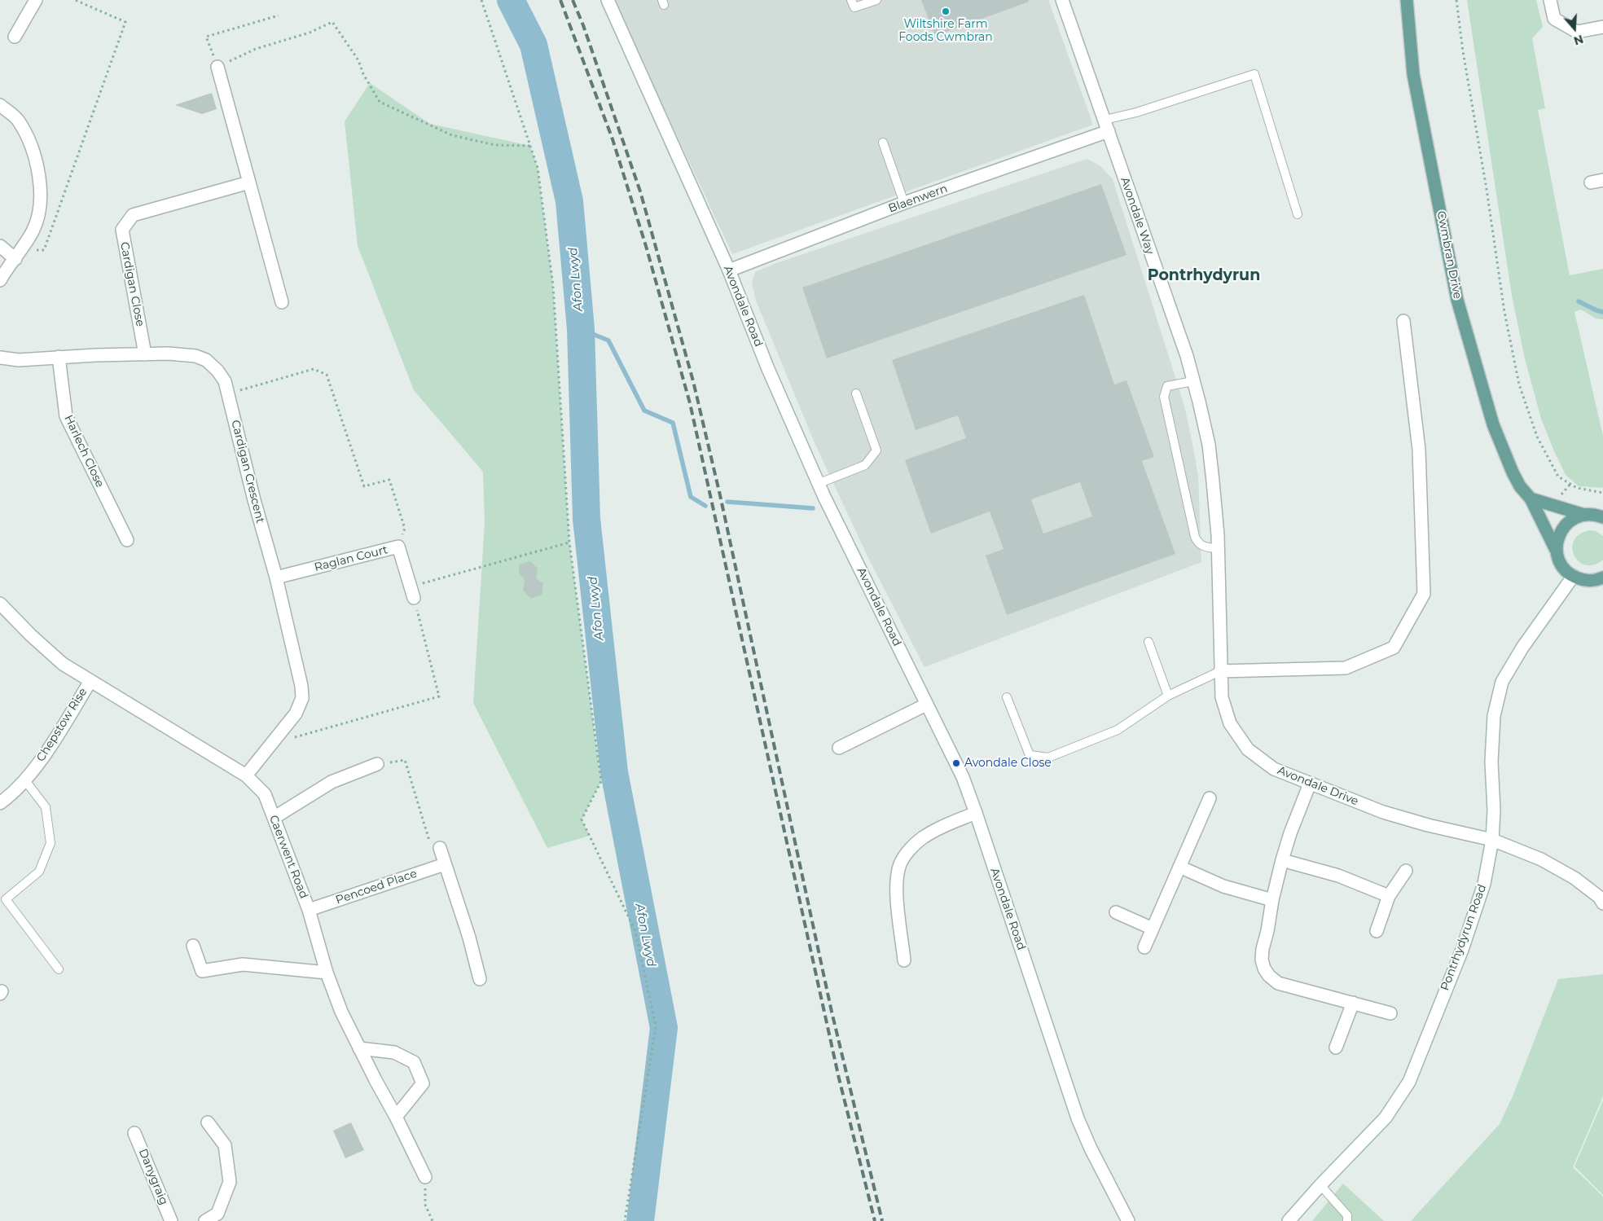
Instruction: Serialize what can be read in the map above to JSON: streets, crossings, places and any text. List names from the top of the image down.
{
  "streets": {
    "main road": ["Cwmbran Drive"],
    "street": [
      "Blaenwern",
      "Avondale Way",
      "Cardigan Close",
      "Avondale Road",
      "Harlech Close",
      "Cardigan Crescent",
      "Raglan Court",
      "Chepstow Rise",
      "Avondale Drive",
      "Caerwent Road",
      "Pencoed Place",
      "Pontrhydyrun Road",
      "Danygraig"
    ]
  },
  "crossings": [
    ["Blaenwern", "Avondale Way"],
    ["Blaenwern", "Avondale Road"],
    ["Avondale Way", "Avondale Drive"],
    ["Cwmbran Drive", "Pontrhydyrun Road"],
    ["Cardigan Close", "Cardigan Crescent"],
    ["Harlech Close", "Cardigan Crescent"],
    ["Cardigan Crescent", "Raglan Court"],
    ["Cardigan Crescent", "Caerwent Road"],
    ["Chepstow Rise", "Caerwent Road"],
    ["Avondale Drive", "Pontrhydyrun Road"],
    ["Caerwent Road", "Pencoed Place"]
  ],
  "districts": ["Pontrhydyrun"],
  "water": ["Afon Lwyd"],
  "places": ["Wiltshire Farm Foods Cwmbran", "Avondale Close"],
  "north": "bottom"
}
